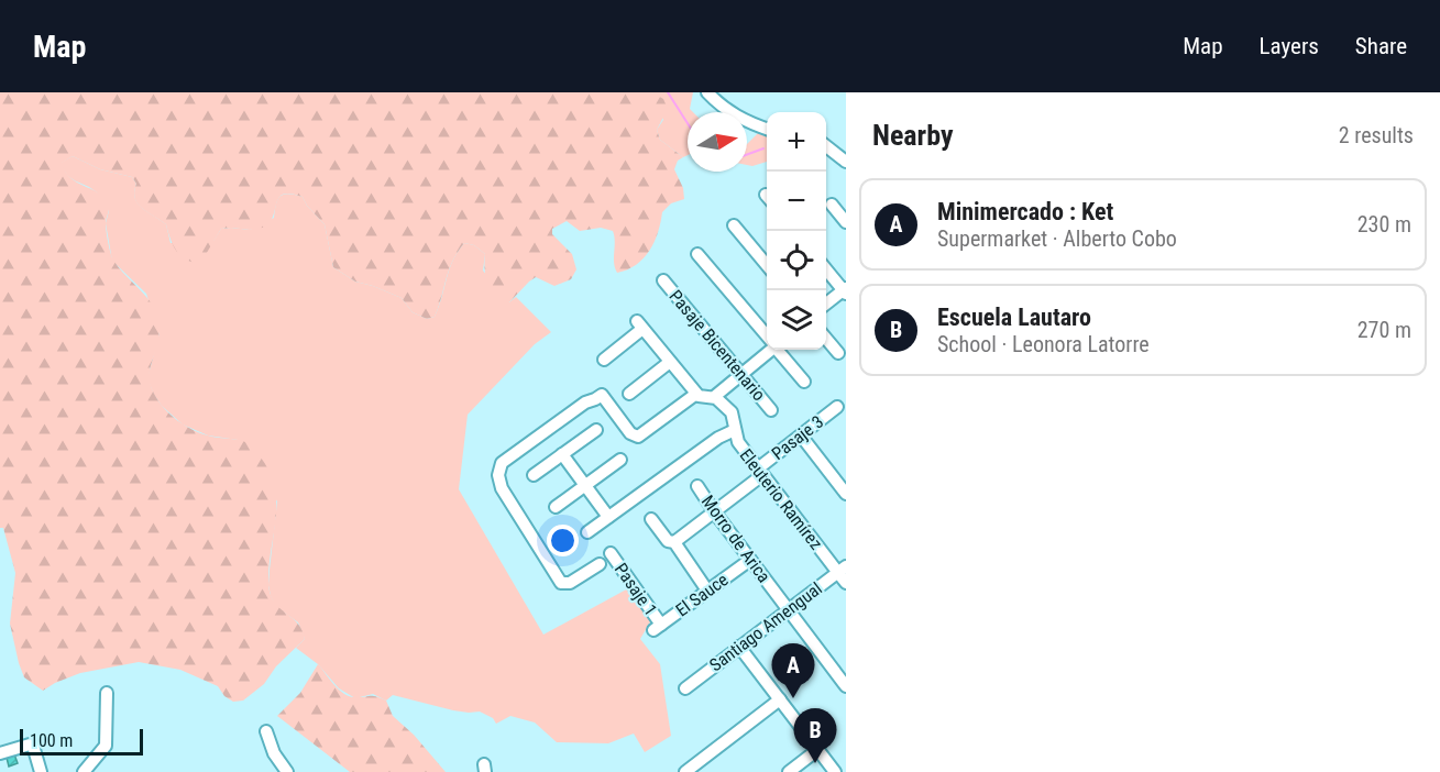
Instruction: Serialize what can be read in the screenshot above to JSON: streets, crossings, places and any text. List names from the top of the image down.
{
  "streets": {
    "street": [
      "Pasaje Bicentenario",
      "Pasaje 3",
      "Eleuterio Ramírez",
      "Morro de Arica",
      "Pasaje 1",
      "El Sauce",
      "Santiago Amengual"
    ]
  },
  "crossings": [
    ["Pasaje 3", "Eleuterio Ramírez"],
    ["Pasaje 3", "Morro de Arica"],
    ["Eleuterio Ramírez", "Santiago Amengual"],
    ["Morro de Arica", "El Sauce"],
    ["Morro de Arica", "Santiago Amengual"],
    ["Pasaje 1", "El Sauce"]
  ],
  "scale_bar": "100 m",
  "north": "right",
  "page": {
    "header": "Map",
    "nav": ["Map", "Layers", "Share"],
    "heading": ["Nearby", "2 results"],
    "map_buttons": ["+", "−"],
    "list": [
      {
        "mark": "A",
        "name": "Minimercado : Ket",
        "note": "Supermarket · Alberto Cobo",
        "value": "230 m"
      },
      {
        "mark": "B",
        "name": "Escuela Lautaro",
        "note": "School · Leonora Latorre",
        "value": "270 m"
      }
    ],
    "pins": ["A", "B"],
    "scale": "100 m"
  }
}
